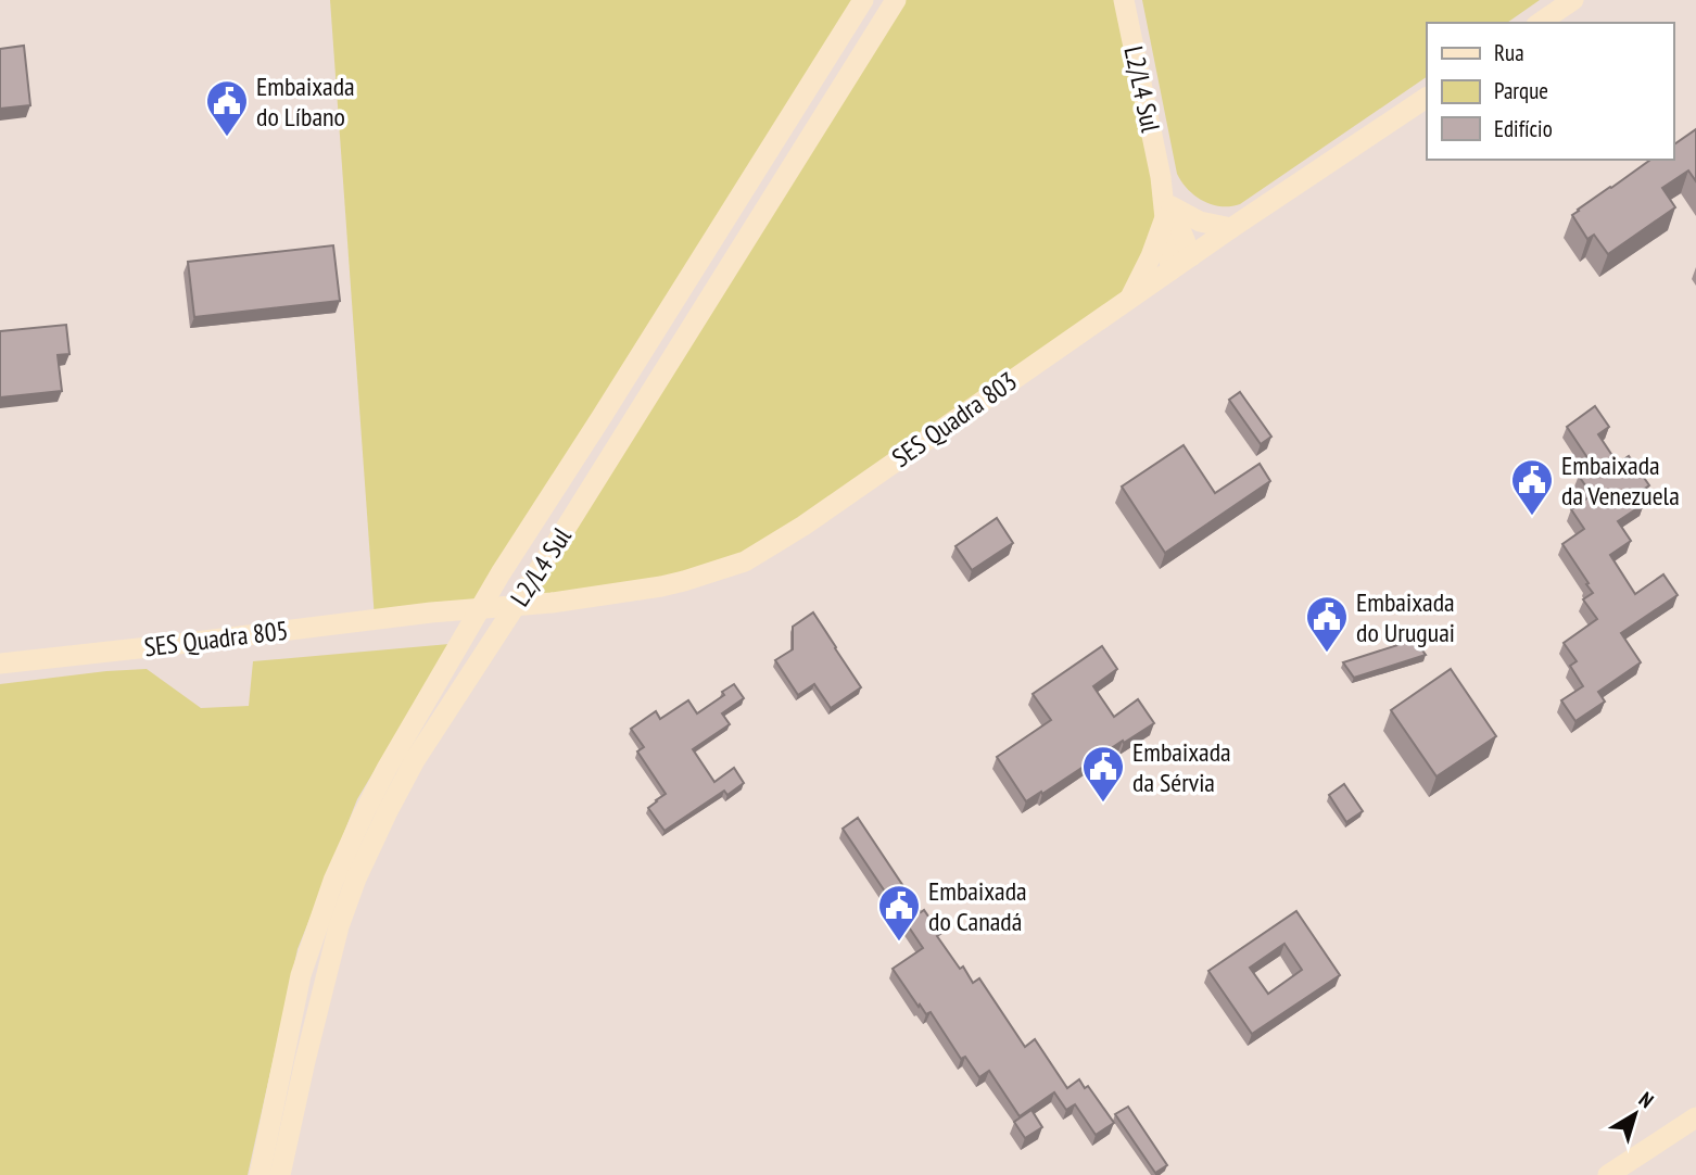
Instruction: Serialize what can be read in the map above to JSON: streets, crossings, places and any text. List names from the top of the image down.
{
  "streets": {
    "main road": ["L2/L4 Sul", "SES Quadra 803", "SES Quadra 805"]
  },
  "crossings": [
    ["L2/L4 Sul", "SES Quadra 803"],
    ["SES Quadra 803", "SES Quadra 805"]
  ],
  "places": {
    "public building": [
      "Embaixada do Líbano",
      "Embaixada da Venezuela",
      "Embaixada do Uruguai",
      "Embaixada da Sérvia",
      "Embaixada do Canadá"
    ]
  },
  "legend": ["Rua", "Parque", "Edifício"],
  "north": "top right"
}
